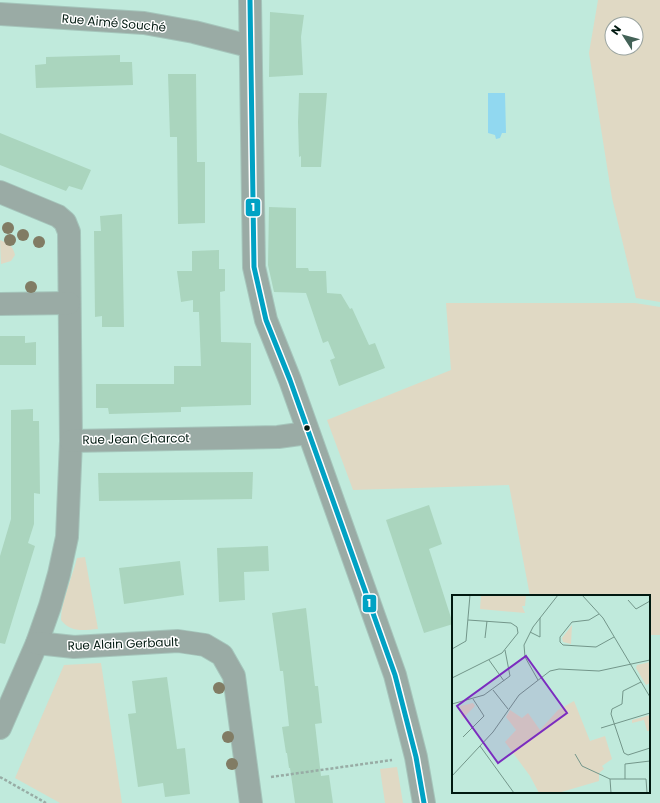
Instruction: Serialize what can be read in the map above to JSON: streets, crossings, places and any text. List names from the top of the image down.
{
  "streets": {
    "street": ["Rue Aimé Souché", "Rue Jean Charcot", "Rue Alain Gerbault"]
  },
  "crossings": [
    ["Rue Jean Charcot", "Rue Alain Gerbault"]
  ],
  "lines": ["transit line 1"],
  "north": "top left"
}
